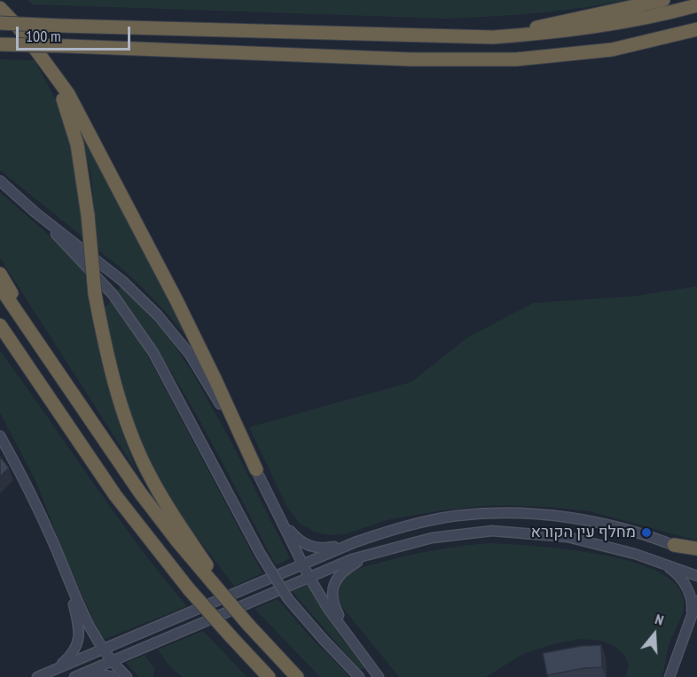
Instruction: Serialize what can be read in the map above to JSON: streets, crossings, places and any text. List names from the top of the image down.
{
  "places": ["מחלף עין הקורא"],
  "scale_bar": "100 m",
  "north": "top"
}
